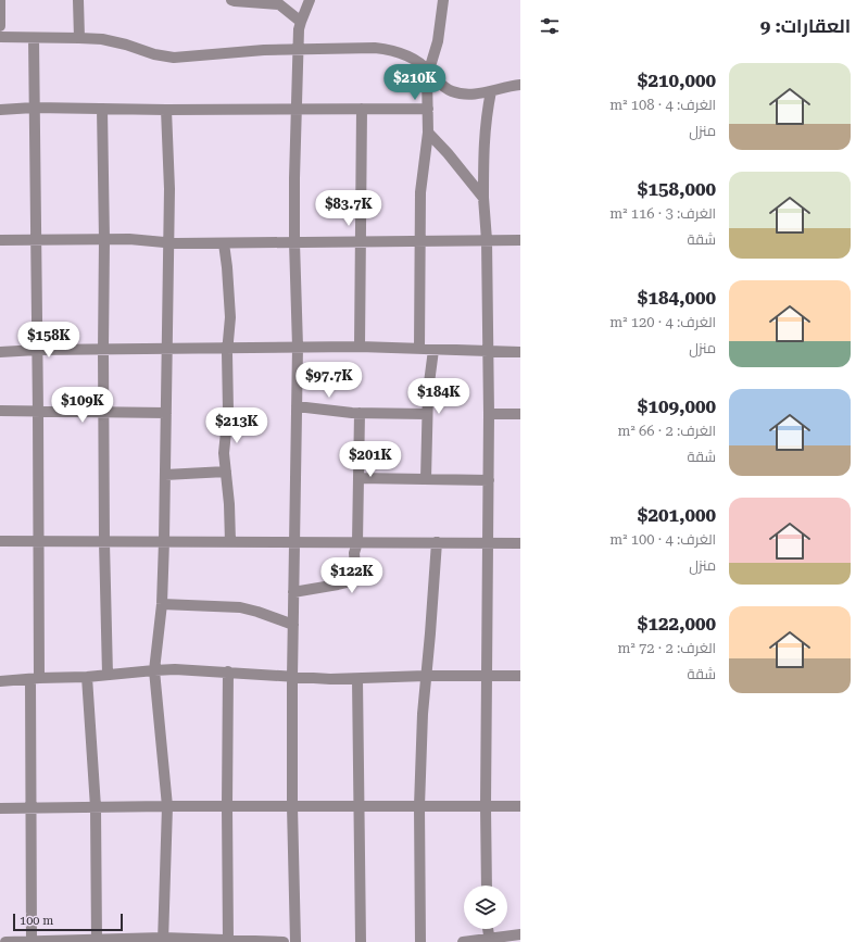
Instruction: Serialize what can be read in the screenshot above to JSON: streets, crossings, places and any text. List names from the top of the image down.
{
  "scale_bar": "100 m",
  "page": {
    "heading": "العقارات: 9",
    "list": [
      {
        "name": "$210,000",
        "note": "الغرف: 4 · 108 m² · منزل"
      },
      {
        "name": "$158,000",
        "note": "الغرف: 3 · 116 m² · شقة"
      },
      {
        "name": "$184,000",
        "note": "الغرف: 4 · 120 m² · منزل"
      },
      {
        "name": "$109,000",
        "note": "الغرف: 2 · 66 m² · شقة"
      },
      {
        "name": "$201,000",
        "note": "الغرف: 4 · 100 m² · منزل"
      },
      {
        "name": "$122,000",
        "note": "الغرف: 2 · 72 m² · شقة"
      }
    ],
    "price": [
      "$210K",
      "$83.7K",
      "$158K",
      "$97.7K",
      "$184K",
      "$109K",
      "$213K",
      "$201K",
      "$122K"
    ],
    "scale": "100 m"
  }
}
